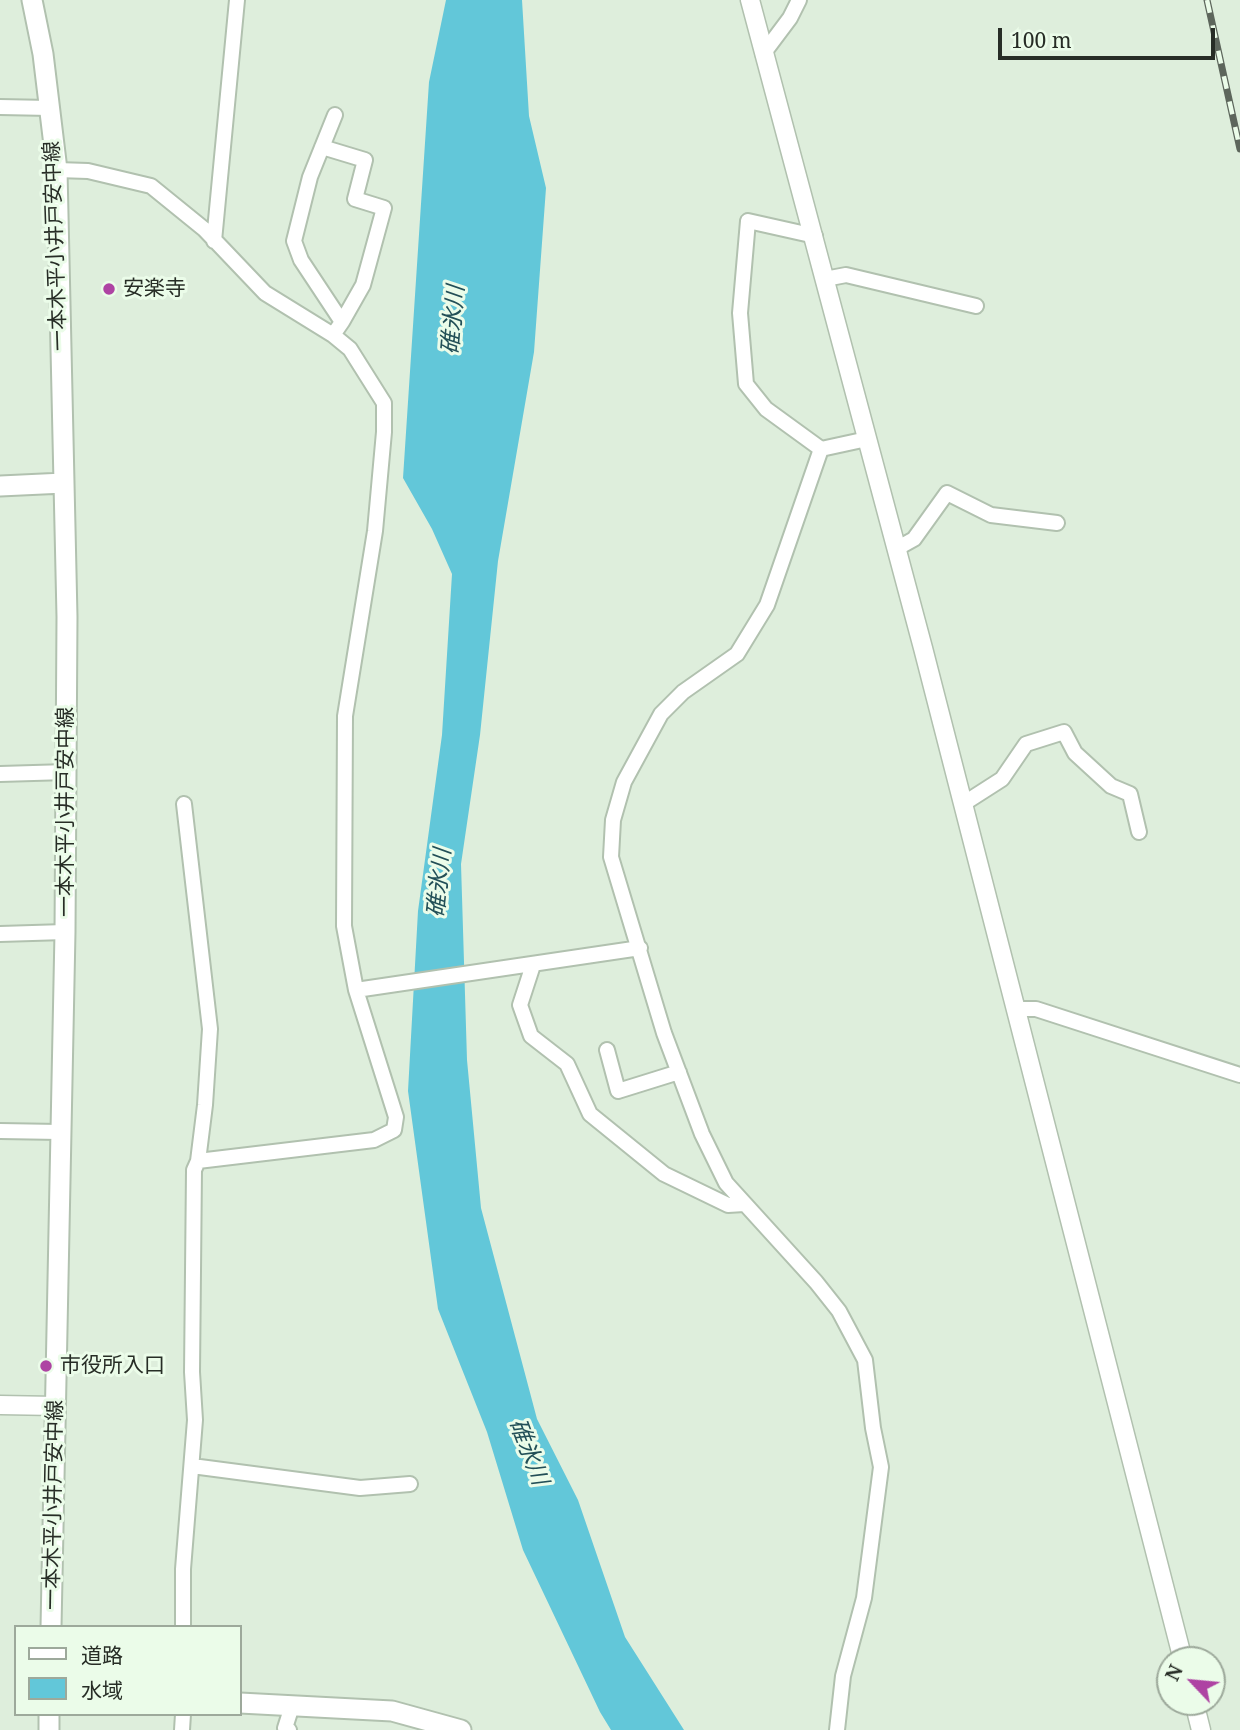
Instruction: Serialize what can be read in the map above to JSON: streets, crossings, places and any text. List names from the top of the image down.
{
  "streets": {
    "main road": ["一本木平小井戸安中線"]
  },
  "water": ["碓氷川"],
  "places": ["安楽寺", "市役所入口"],
  "legend": ["道路", "水域"],
  "scale_bar": "100 m",
  "north": "top left"
}
